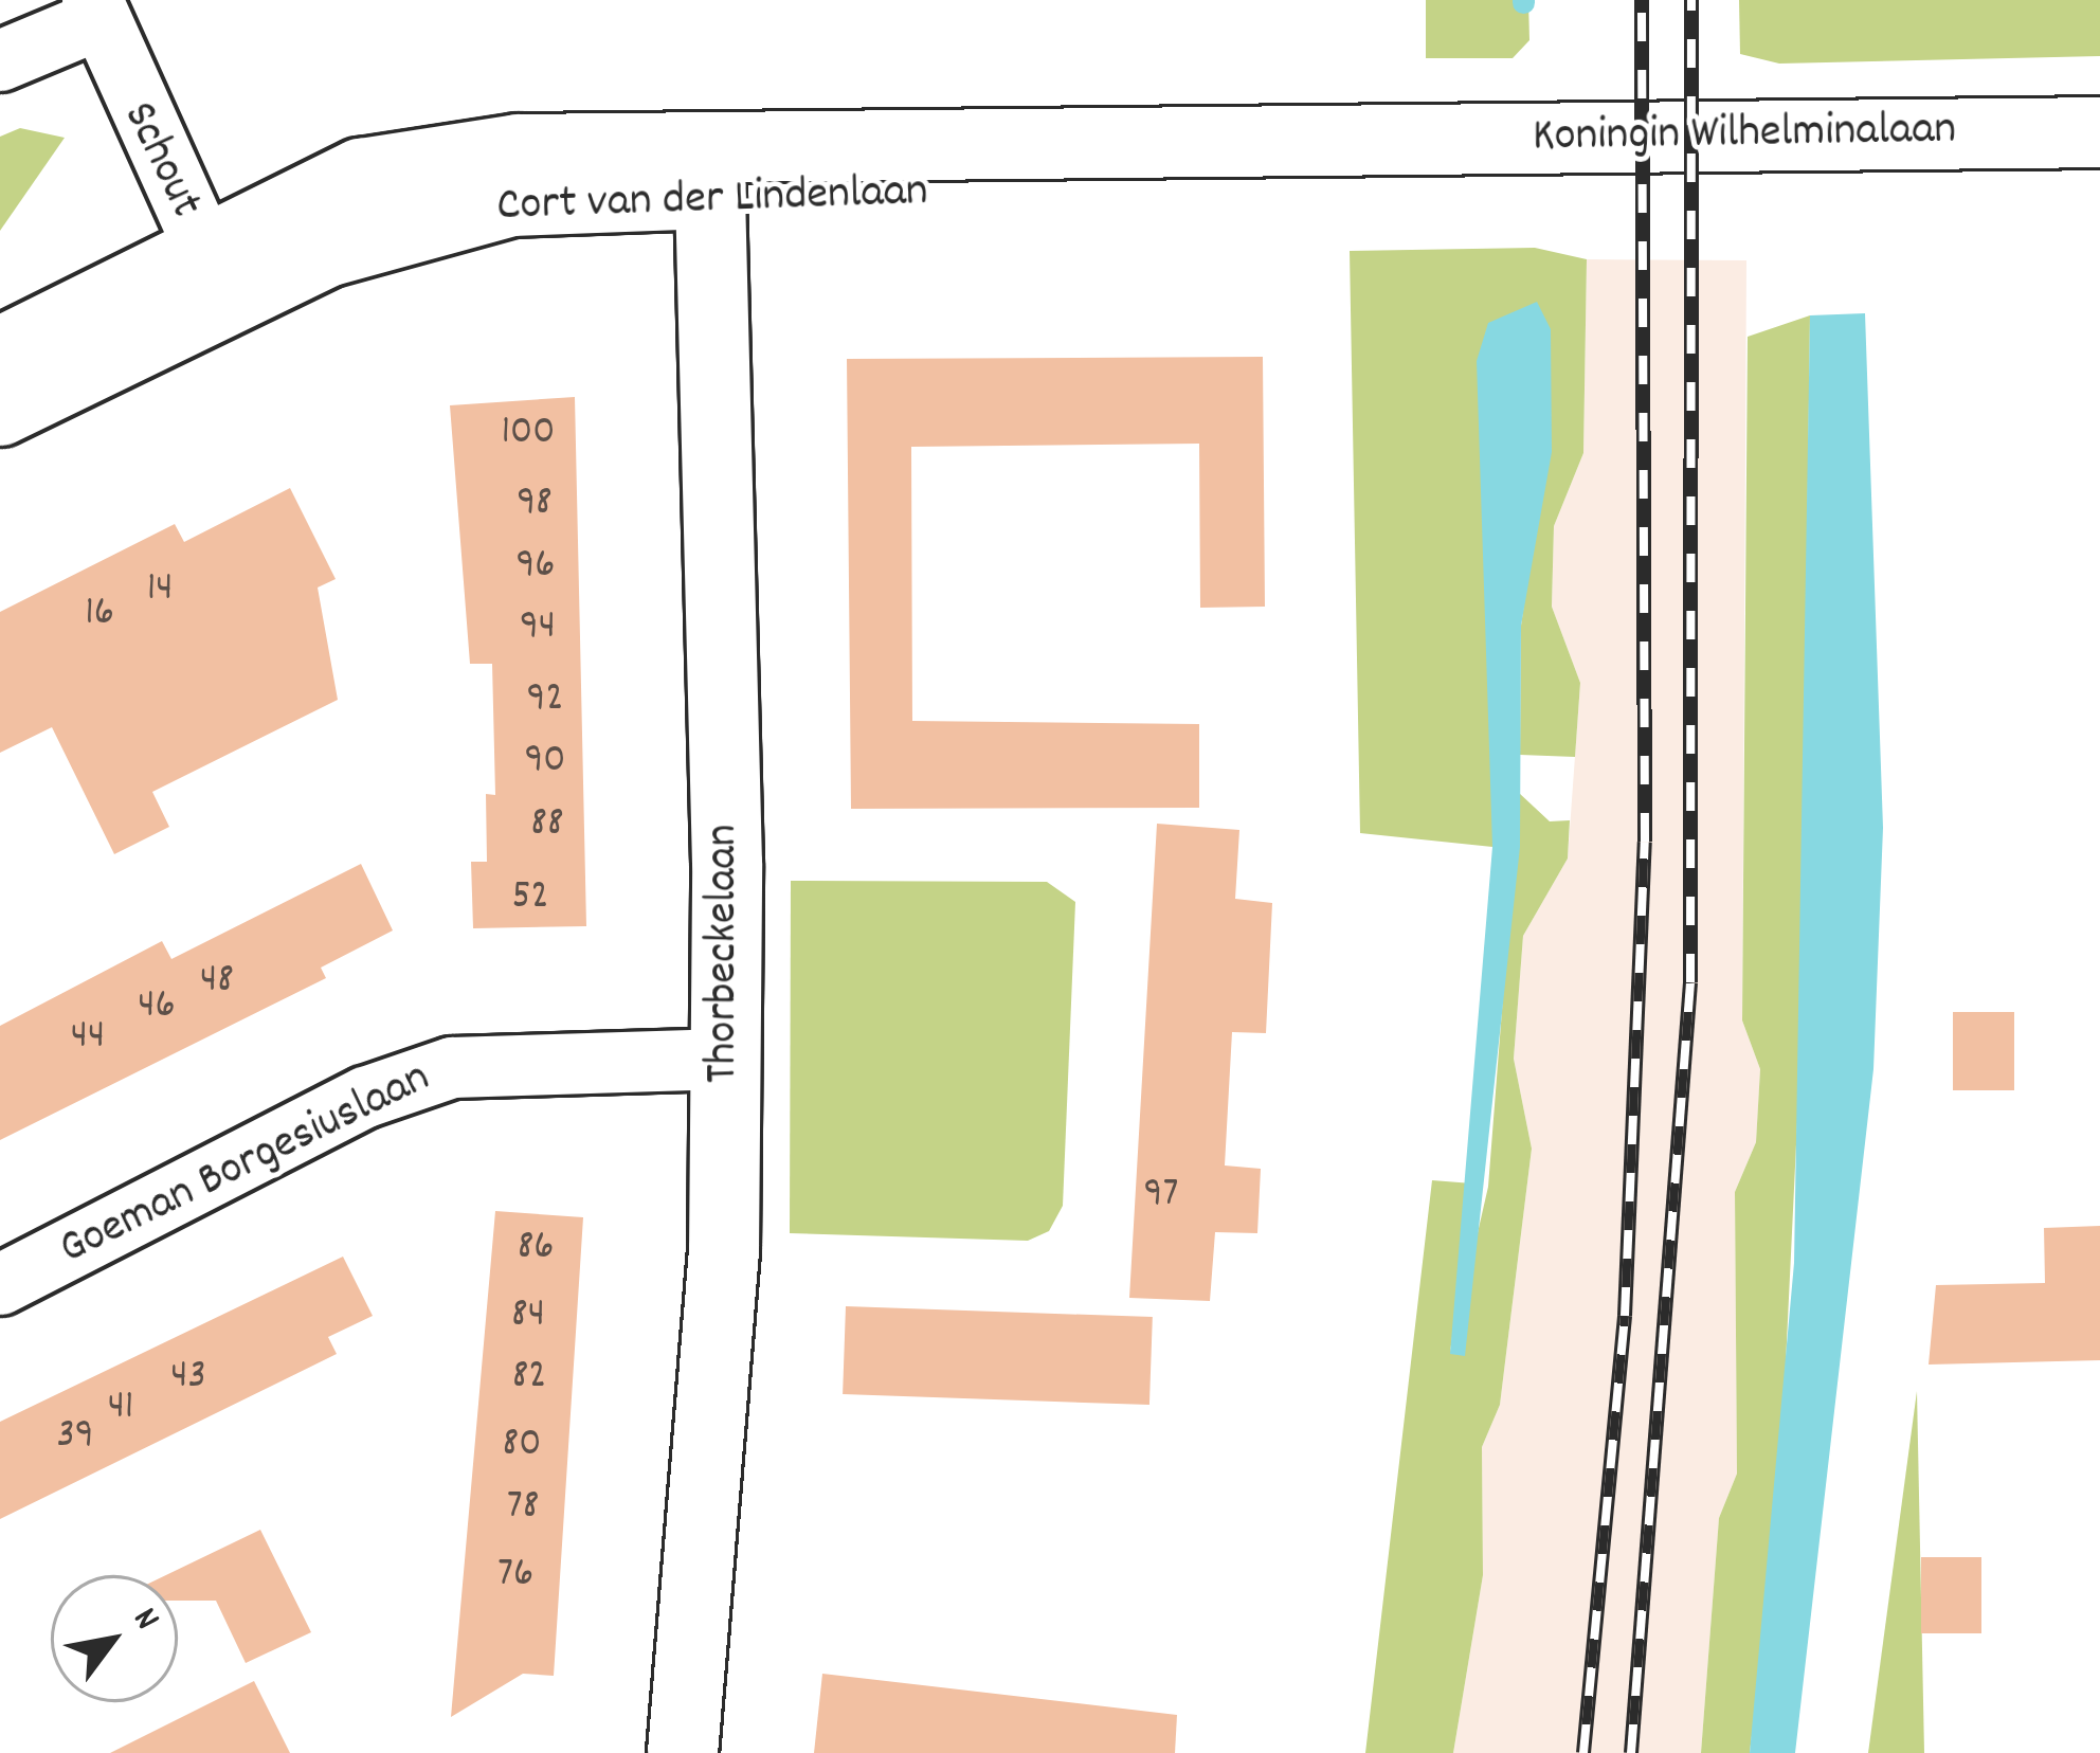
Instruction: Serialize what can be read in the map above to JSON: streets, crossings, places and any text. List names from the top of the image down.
{
  "streets": {
    "main road": ["Koningin Wilhelminalaan", "Cort van der Lindenlaan", "Thorbeckelaan"],
    "street": ["Schout", "Goeman Borgesiuslaan"]
  },
  "crossings": [
    ["Koningin Wilhelminalaan", "Cort van der Lindenlaan"],
    ["Schout", "Cort van der Lindenlaan"],
    ["Cort van der Lindenlaan", "Thorbeckelaan"],
    ["Thorbeckelaan", "Goeman Borgesiuslaan"]
  ],
  "house_numbers": [
    "100",
    "98",
    "96",
    "14",
    "16",
    "94",
    "92",
    "90",
    "88",
    "52",
    "48",
    "46",
    "44",
    "97",
    "86",
    "84",
    "43",
    "82",
    "41",
    "39",
    "80",
    "78",
    "76"
  ],
  "north": "top right"
}
